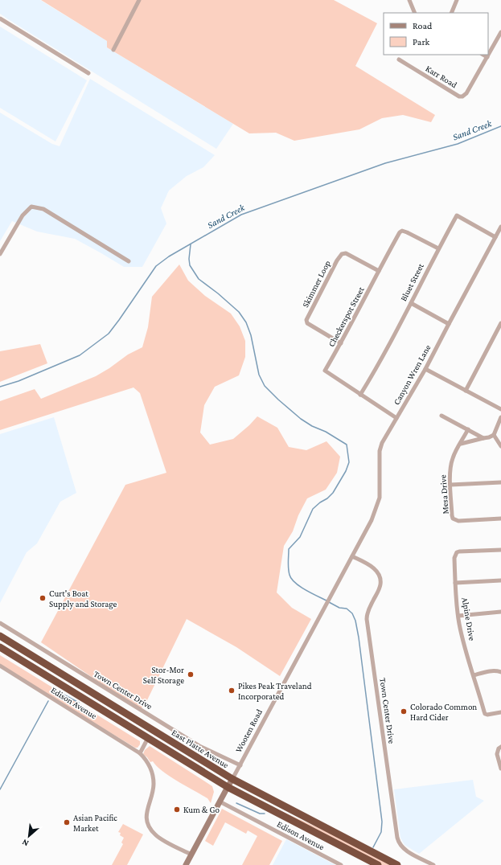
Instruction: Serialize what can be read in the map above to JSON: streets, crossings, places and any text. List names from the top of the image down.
{
  "streets": {
    "highway": ["East Platte Avenue"],
    "street": [
      "Karr Road",
      "Bluet Street",
      "Skimmer Loop",
      "Checkerspot Street",
      "Canyon Wren Lane",
      "Mesa Drive",
      "Alpine Drive",
      "Town Center Drive",
      "Edison Avenue",
      "Wooten Road"
    ]
  },
  "crossings": [
    ["Bluet Street", "Checkerspot Street"],
    ["Bluet Street", "Canyon Wren Lane"],
    ["Skimmer Loop", "Checkerspot Street"],
    ["Checkerspot Street", "Canyon Wren Lane"],
    ["Canyon Wren Lane", "Wooten Road"],
    ["Town Center Drive", "Wooten Road"],
    ["Edison Avenue", "Wooten Road"],
    ["Wooten Road", "East Platte Avenue"]
  ],
  "water": ["Sand Creek"],
  "places": [
    "Curt's Boat Supply and Storage",
    "Stor-Mor Self Storage",
    "Pikes Peak Traveland Incorporated",
    "Colorado Common Hard Cider",
    "Kum & Go",
    "Asian Pacific Market"
  ],
  "legend": ["Road", "Park"],
  "north": "bottom left"
}
